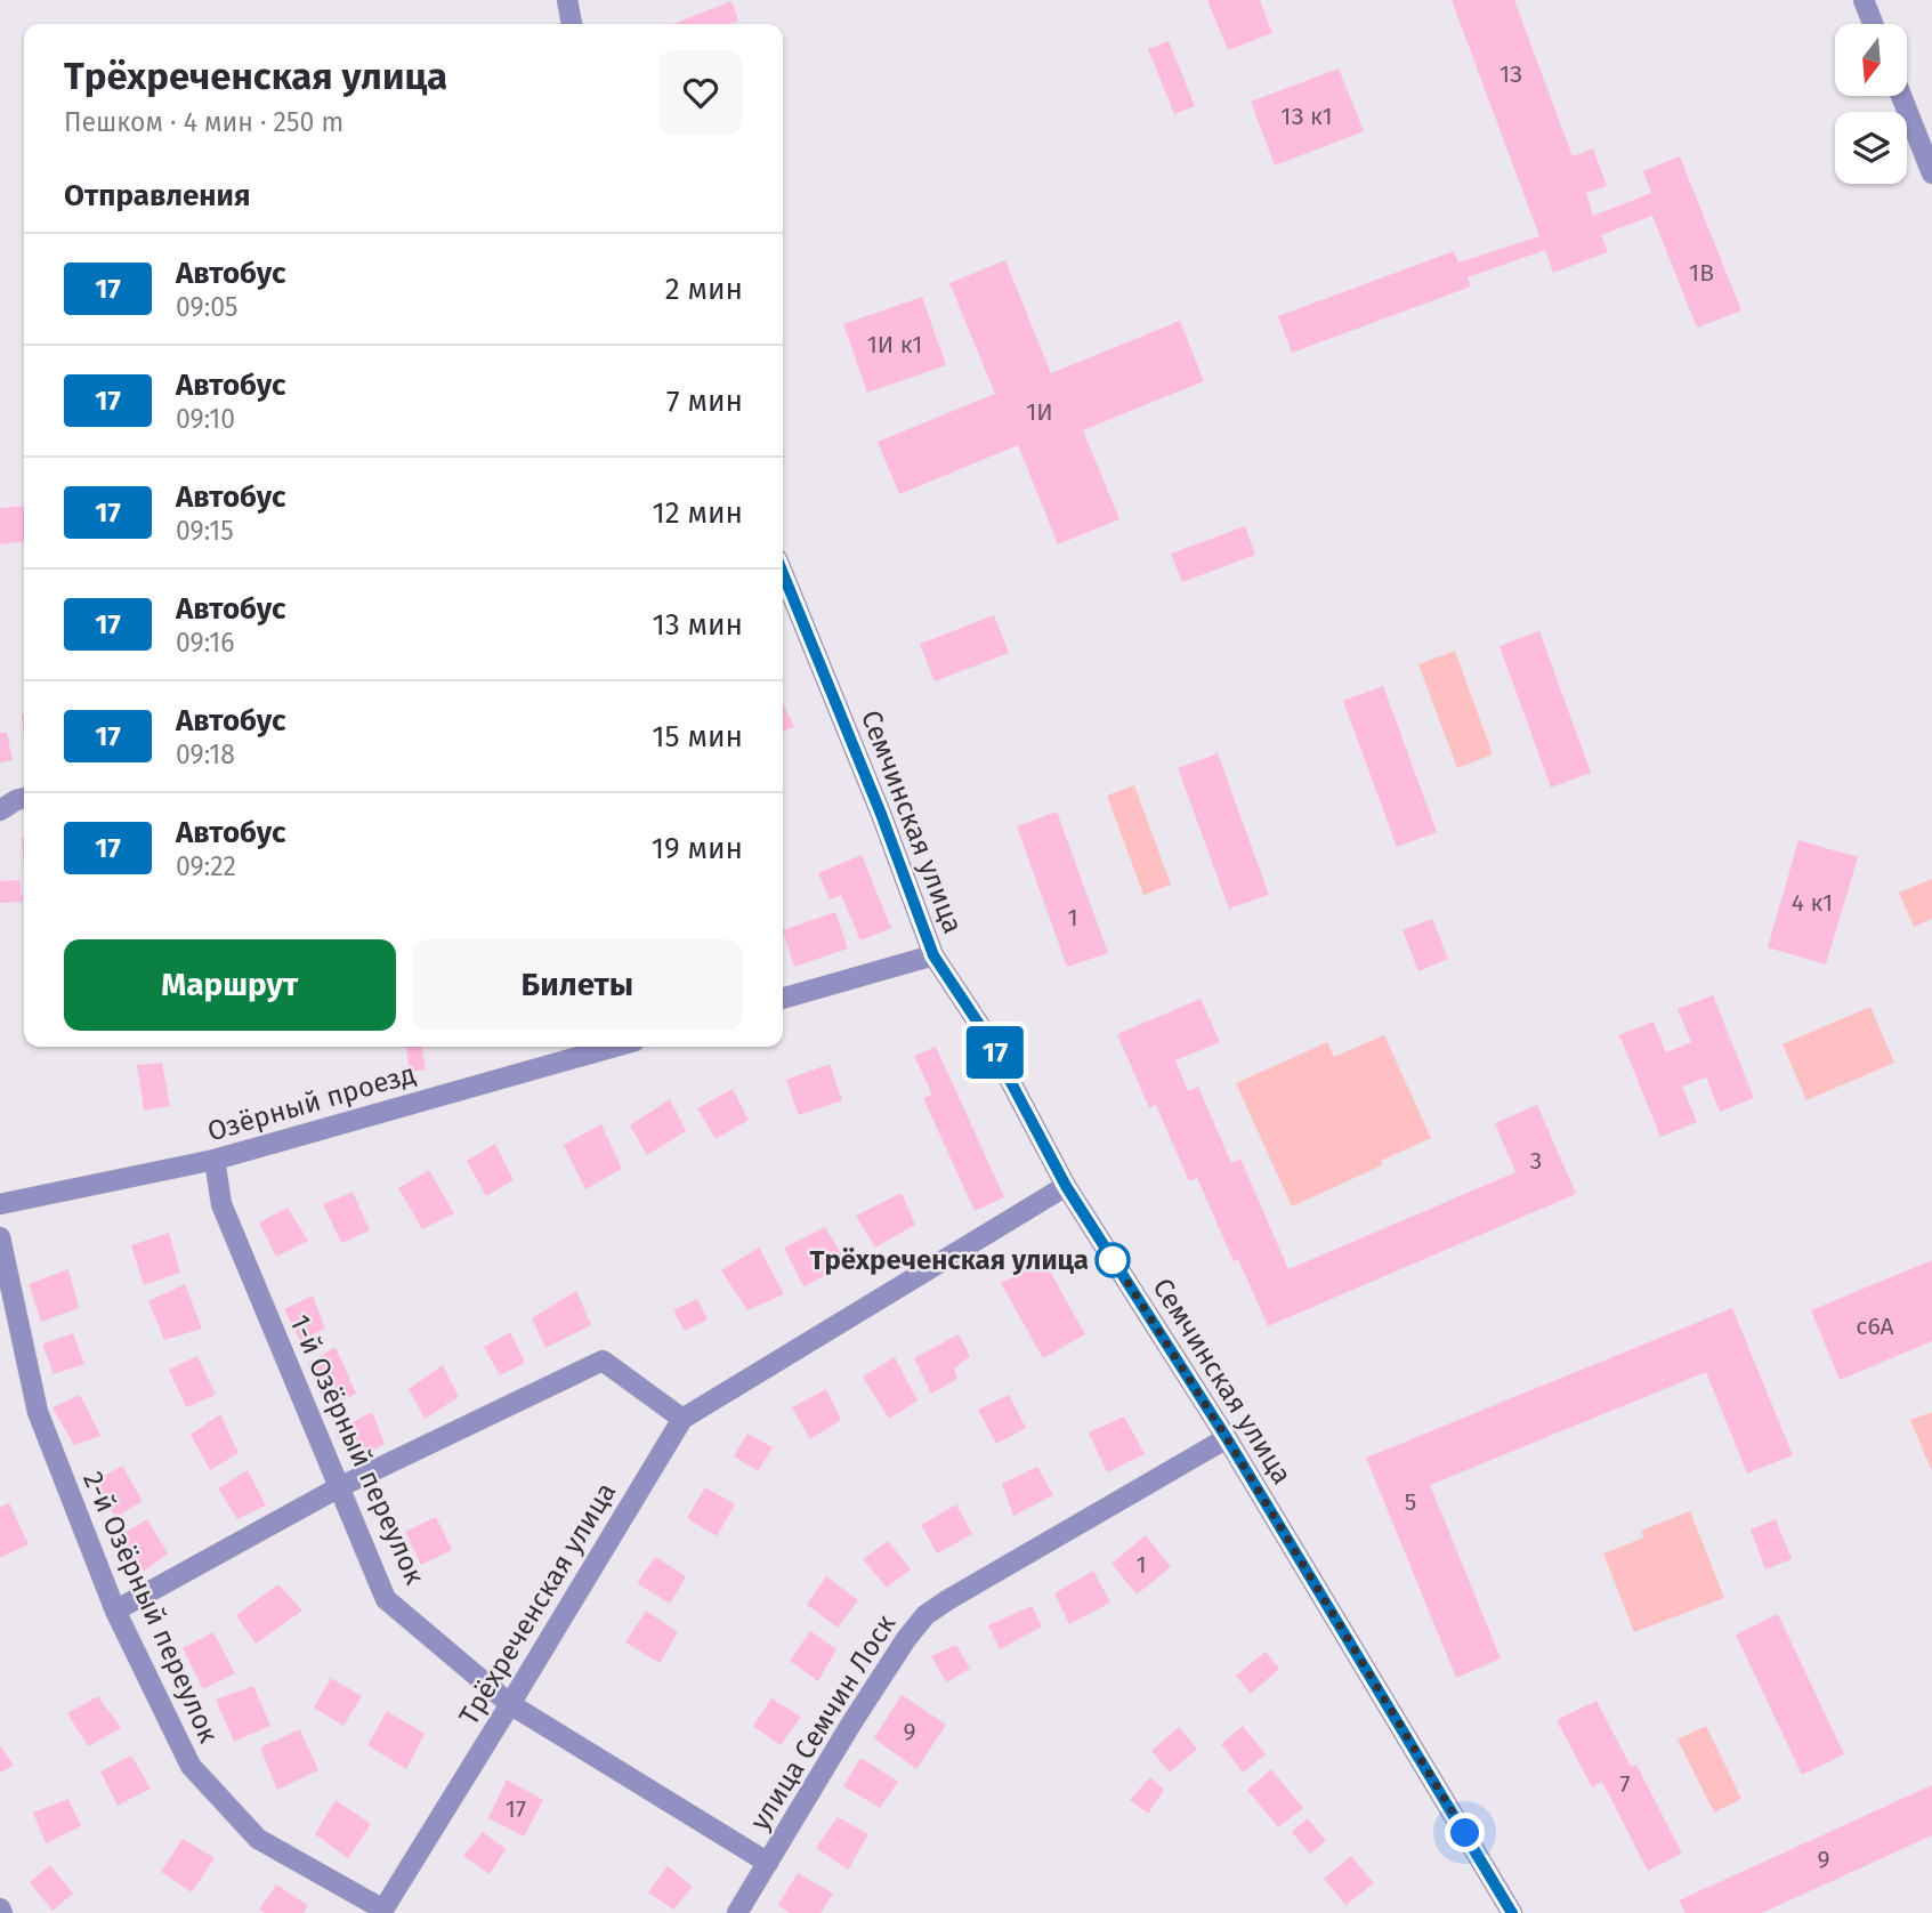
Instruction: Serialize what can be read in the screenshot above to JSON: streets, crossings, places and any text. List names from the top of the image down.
{
  "streets": {
    "street": [
      "Семчинская улица",
      "Озёрный проезд",
      "1-й Озёрный переулок",
      "Трёхреченская улица",
      "2-й Озёрный переулок",
      "улица Семчин Лоск"
    ]
  },
  "crossings": [
    ["Семчинская улица", "Трёхреченская улица"],
    ["Семчинская улица", "улица Семчин Лоск"],
    ["Озёрный проезд", "1-й Озёрный переулок"],
    ["1-й Озёрный переулок", "Трёхреченская улица"],
    ["1-й Озёрный переулок", "улица Семчин Лоск"],
    ["Трёхреченская улица", "2-й Озёрный переулок"]
  ],
  "places": ["Трёхреченская улица"],
  "lines": ["bus line 17"],
  "house_numbers": [
    "1З",
    "1З к1",
    "1В",
    "1И к1",
    "1И",
    "4 к1",
    "1",
    "3",
    "с6А",
    "5",
    "1",
    "9",
    "7",
    "17",
    "9"
  ],
  "north": "bottom",
  "page": {
    "on_map": "17",
    "heading": [
      ["Трёхреченская улица", "Пешком · 4 мин · 250 m"],
      "Отправления"
    ],
    "list": [
      {
        "mark": "17",
        "name": "Автобус",
        "note": "09:05",
        "value": "2 мин"
      },
      {
        "mark": "17",
        "name": "Автобус",
        "note": "09:10",
        "value": "7 мин"
      },
      {
        "mark": "17",
        "name": "Автобус",
        "note": "09:15",
        "value": "12 мин"
      },
      {
        "mark": "17",
        "name": "Автобус",
        "note": "09:16",
        "value": "13 мин"
      },
      {
        "mark": "17",
        "name": "Автобус",
        "note": "09:18",
        "value": "15 мин"
      },
      {
        "mark": "17",
        "name": "Автобус",
        "note": "09:22",
        "value": "19 мин"
      }
    ],
    "buttons": ["Маршрут", "Билеты"]
  }
}
